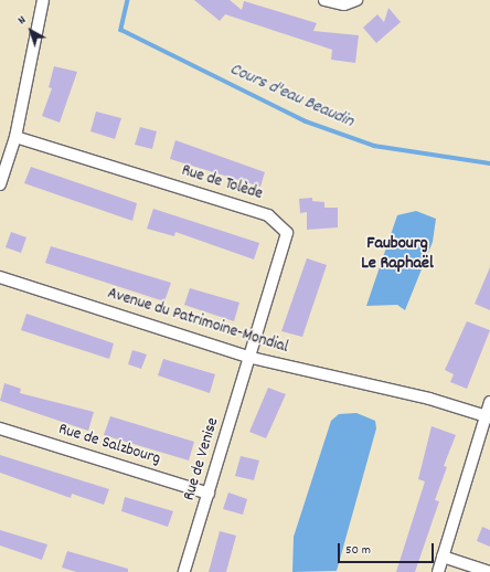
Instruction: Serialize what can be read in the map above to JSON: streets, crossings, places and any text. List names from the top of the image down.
{
  "streets": {
    "street": [
      "Rue de Tolède",
      "Avenue du Patrimoine-Mondial",
      "Rue de Salzbourg",
      "Rue de Venise"
    ]
  },
  "crossings": [
    ["Rue de Tolède", "Avenue du Patrimoine-Mondial"],
    ["Rue de Tolède", "Rue de Venise"],
    ["Avenue du Patrimoine-Mondial", "Rue de Venise"],
    ["Rue de Salzbourg", "Rue de Venise"]
  ],
  "districts": ["Faubourg Le Raphaël"],
  "water": ["Cours d'eau Beaudin"],
  "scale_bar": "50 m",
  "north": "top left"
}
